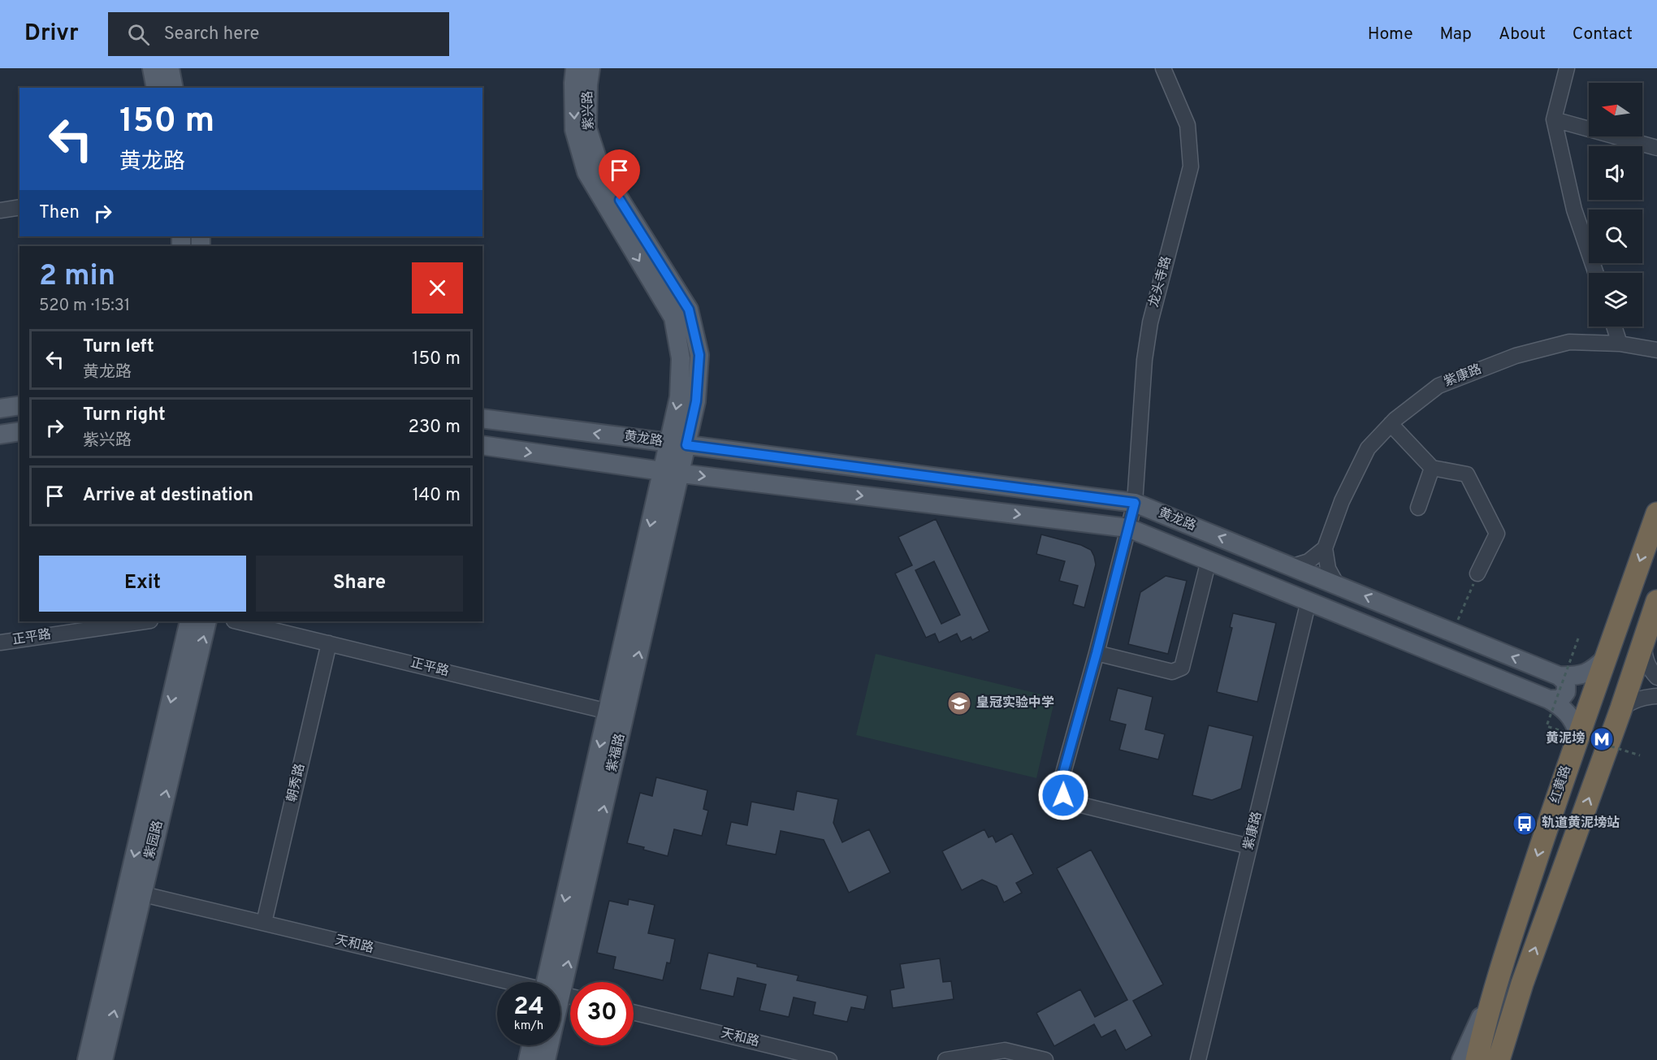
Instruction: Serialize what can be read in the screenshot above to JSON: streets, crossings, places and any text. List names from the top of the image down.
{
  "streets": {
    "highway": ["红黄路"],
    "main road": [
      "紫兴路",
      "黄龙路",
      "紫福路",
      "紫园路"
    ],
    "street": [
      "龙头寺路",
      "紫康路",
      "正平路",
      "朝秀路",
      "天和路"
    ]
  },
  "crossings": [
    ["紫兴路", "黄龙路"],
    ["紫兴路", "紫福路"],
    ["龙头寺路", "紫康路"],
    ["龙头寺路", "黄龙路"],
    ["紫康路", "黄龙路"],
    ["黄龙路", "紫福路"],
    ["黄龙路", "红黄路"],
    ["正平路", "紫福路"],
    ["正平路", "朝秀路"],
    ["朝秀路", "天和路"],
    ["紫园路", "天和路"]
  ],
  "places": {
    "school or university": ["皇冠实验中学"],
    "metro station": ["黄泥塝"],
    "bus stop": ["轨道黄泥塝站"]
  },
  "north": "left",
  "page": {
    "header": "Drivr",
    "search": "Search here",
    "nav": [
      "Home",
      "Map",
      "About",
      "Contact"
    ],
    "turn": ["150 m", "黄龙路"],
    "then": "Then",
    "heading": ["2 min", "520 m · 15:31"],
    "list": [
      {
        "name": "Turn left",
        "note": "黄龙路",
        "value": "150 m"
      },
      {
        "name": "Turn right",
        "note": "紫兴路",
        "value": "230 m"
      },
      {
        "name": "Arrive at destination",
        "value": "140 m"
      }
    ],
    "buttons": ["Exit", "Share"],
    "speed": "24 km/h",
    "limit": "30"
  }
}
